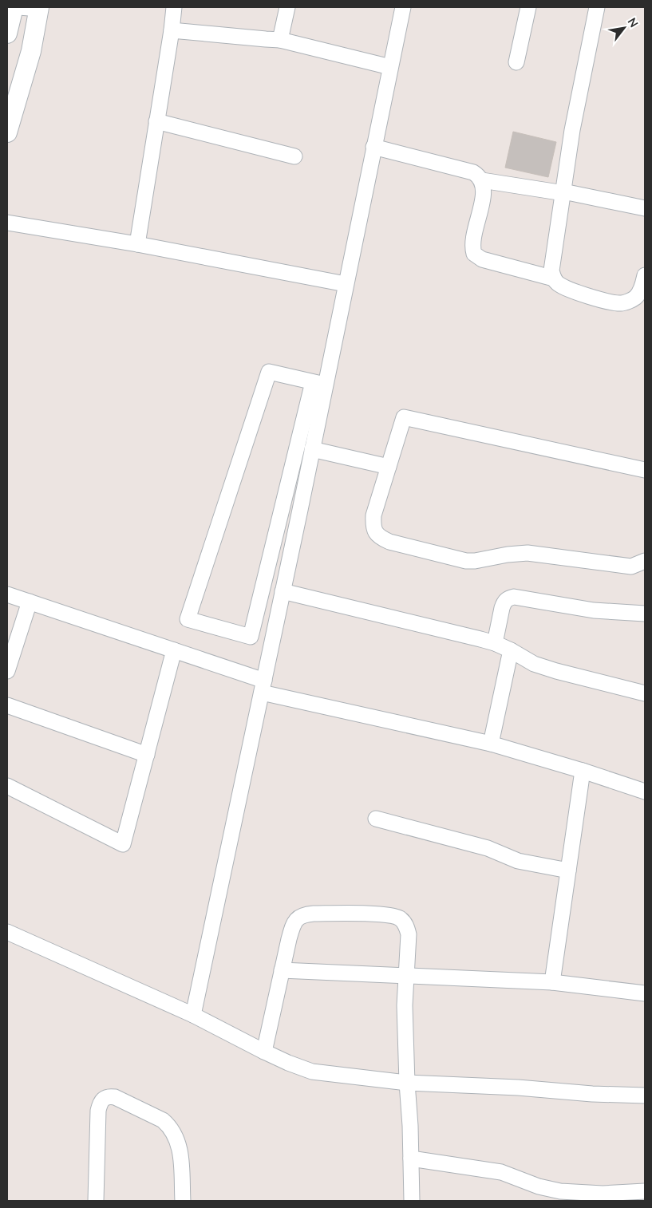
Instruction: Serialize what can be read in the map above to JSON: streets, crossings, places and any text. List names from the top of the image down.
{
  "north": "top right"
}
